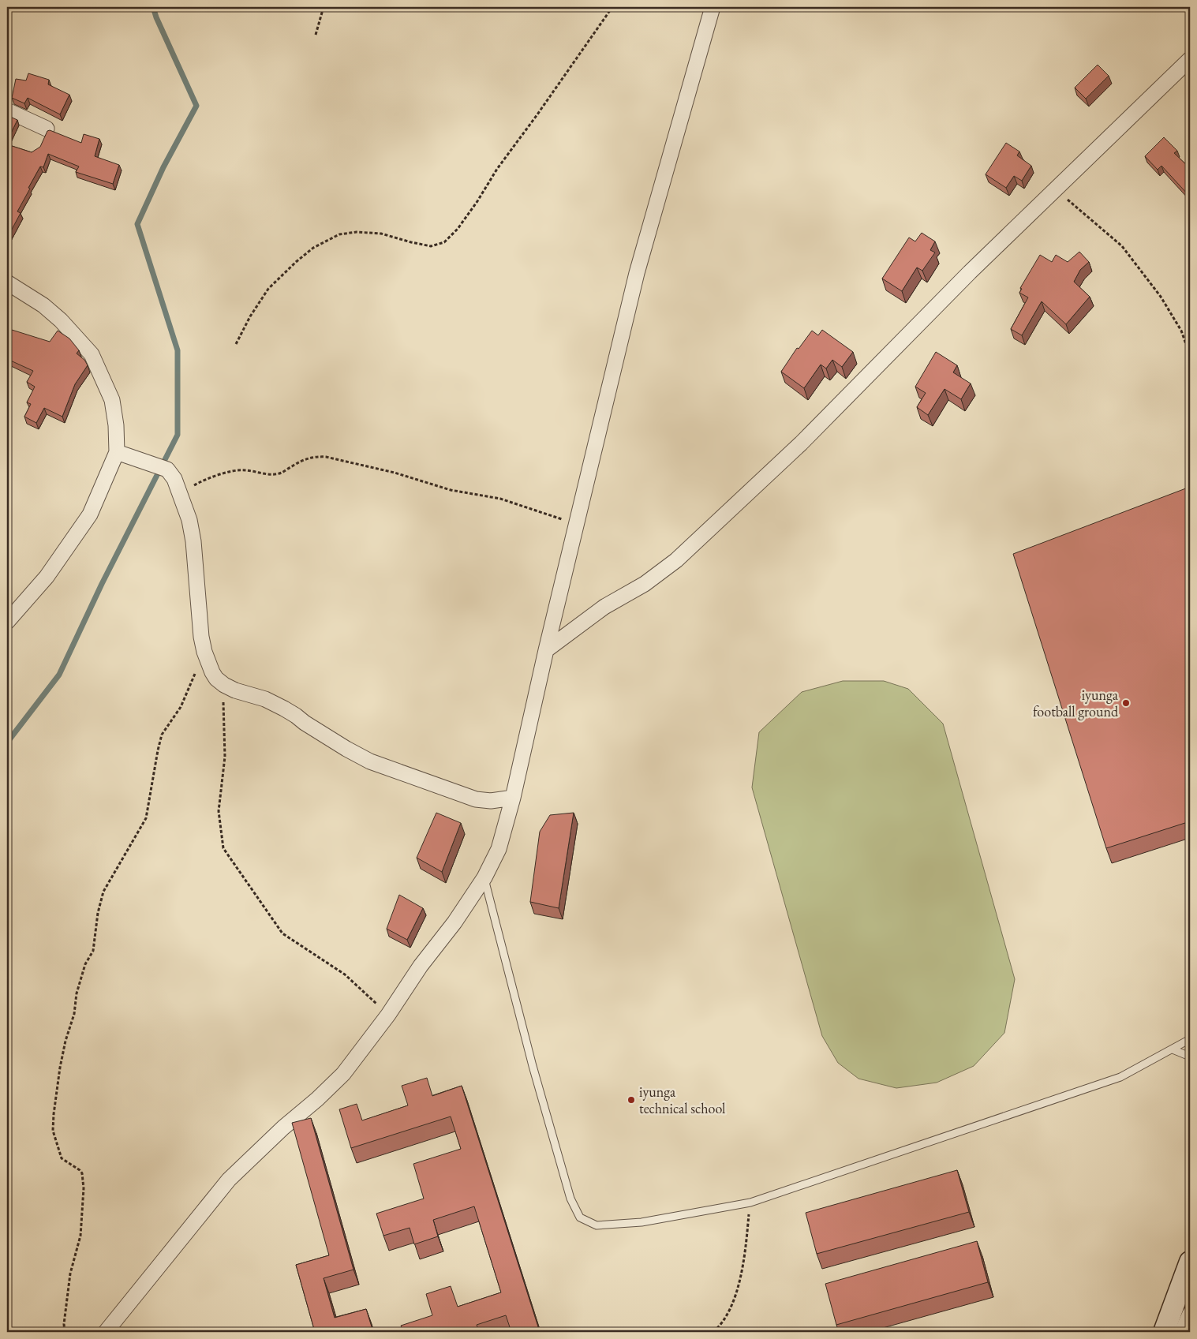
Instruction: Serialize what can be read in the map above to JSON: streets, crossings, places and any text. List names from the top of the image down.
{
  "places": ["iyunga football ground", "iyunga technical school"]
}
